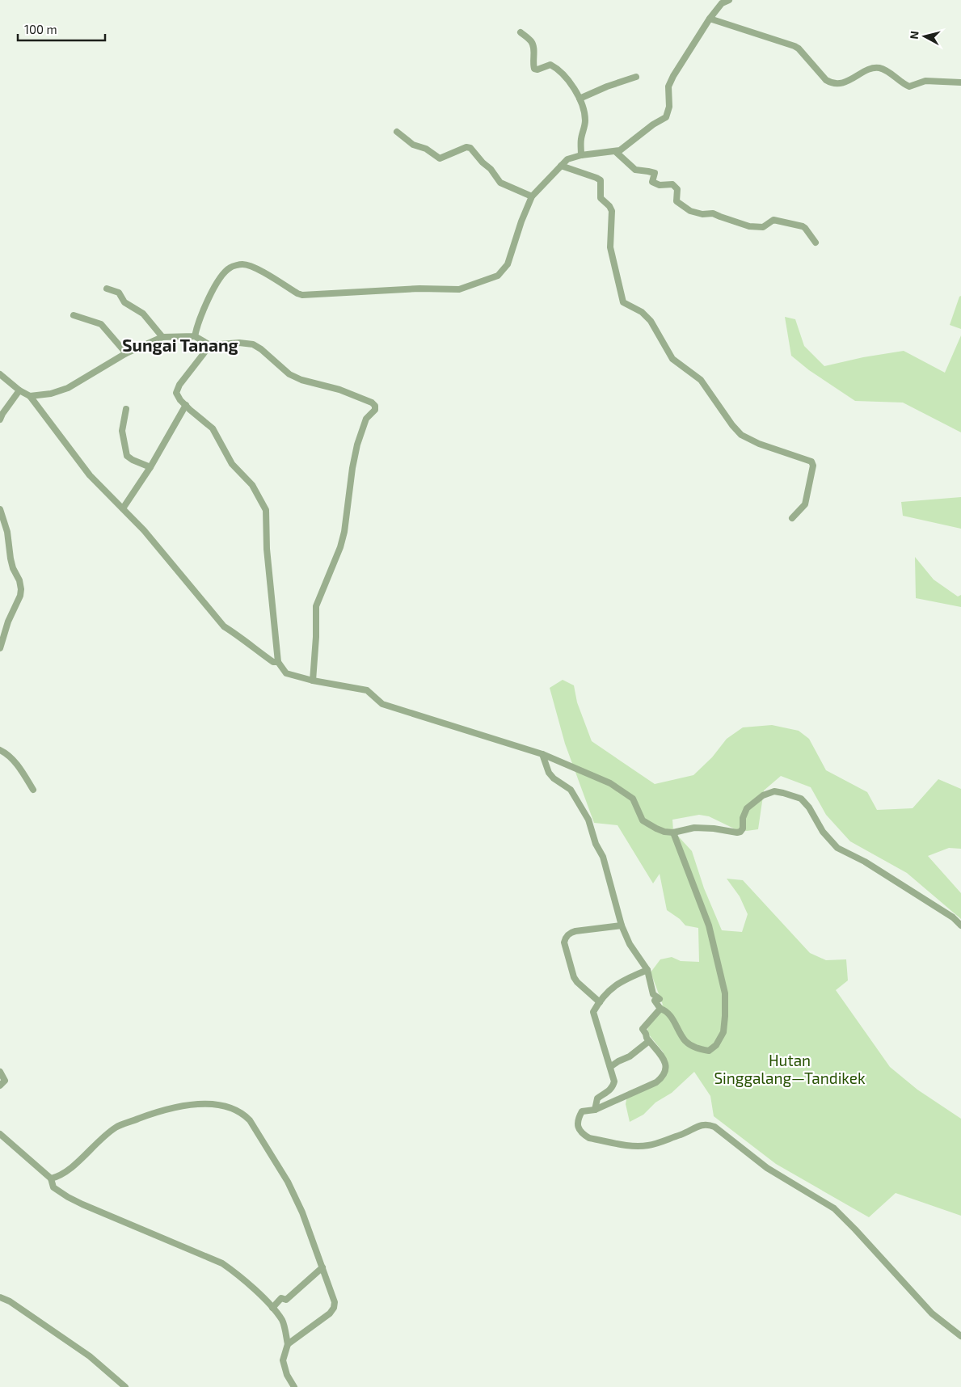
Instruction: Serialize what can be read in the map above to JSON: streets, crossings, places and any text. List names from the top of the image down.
{
  "districts": ["Sungai Tanang"],
  "parks": ["Hutan Singgalang—Tandikek"],
  "scale_bar": "100 m",
  "north": "left"
}
